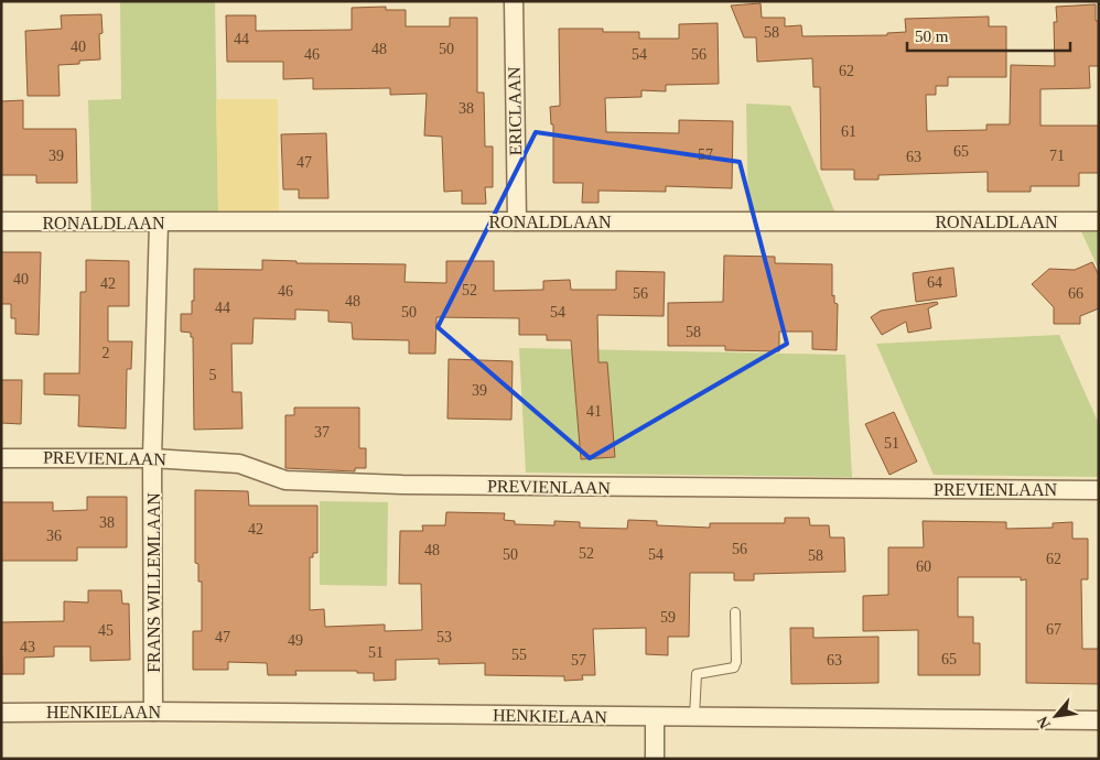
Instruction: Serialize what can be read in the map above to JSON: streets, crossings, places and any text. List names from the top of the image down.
{
  "streets": {
    "street": [
      "ERICLAAN",
      "RONALDLAAN",
      "PREVIENLAAN",
      "FRANS WILLEMLAAN",
      "HENKIELAAN"
    ]
  },
  "crossings": [
    ["ERICLAAN", "RONALDLAAN"],
    ["RONALDLAAN", "FRANS WILLEMLAAN"],
    ["PREVIENLAAN", "FRANS WILLEMLAAN"],
    ["FRANS WILLEMLAAN", "HENKIELAAN"]
  ],
  "house_numbers": [
    "58",
    "44",
    "40",
    "48",
    "50",
    "46",
    "54",
    "56",
    "62",
    "38",
    "61",
    "65",
    "57",
    "39",
    "71",
    "63",
    "47",
    "40",
    "64",
    "42",
    "52",
    "46",
    "56",
    "66",
    "48",
    "44",
    "50",
    "54",
    "58",
    "2",
    "5",
    "39",
    "41",
    "37",
    "51",
    "38",
    "42",
    "36",
    "56",
    "48",
    "52",
    "50",
    "54",
    "58",
    "62",
    "60",
    "59",
    "67",
    "45",
    "47",
    "53",
    "49",
    "43",
    "51",
    "55",
    "65",
    "57",
    "63"
  ],
  "scale_bar": "50 m",
  "north": "bottom left"
}
